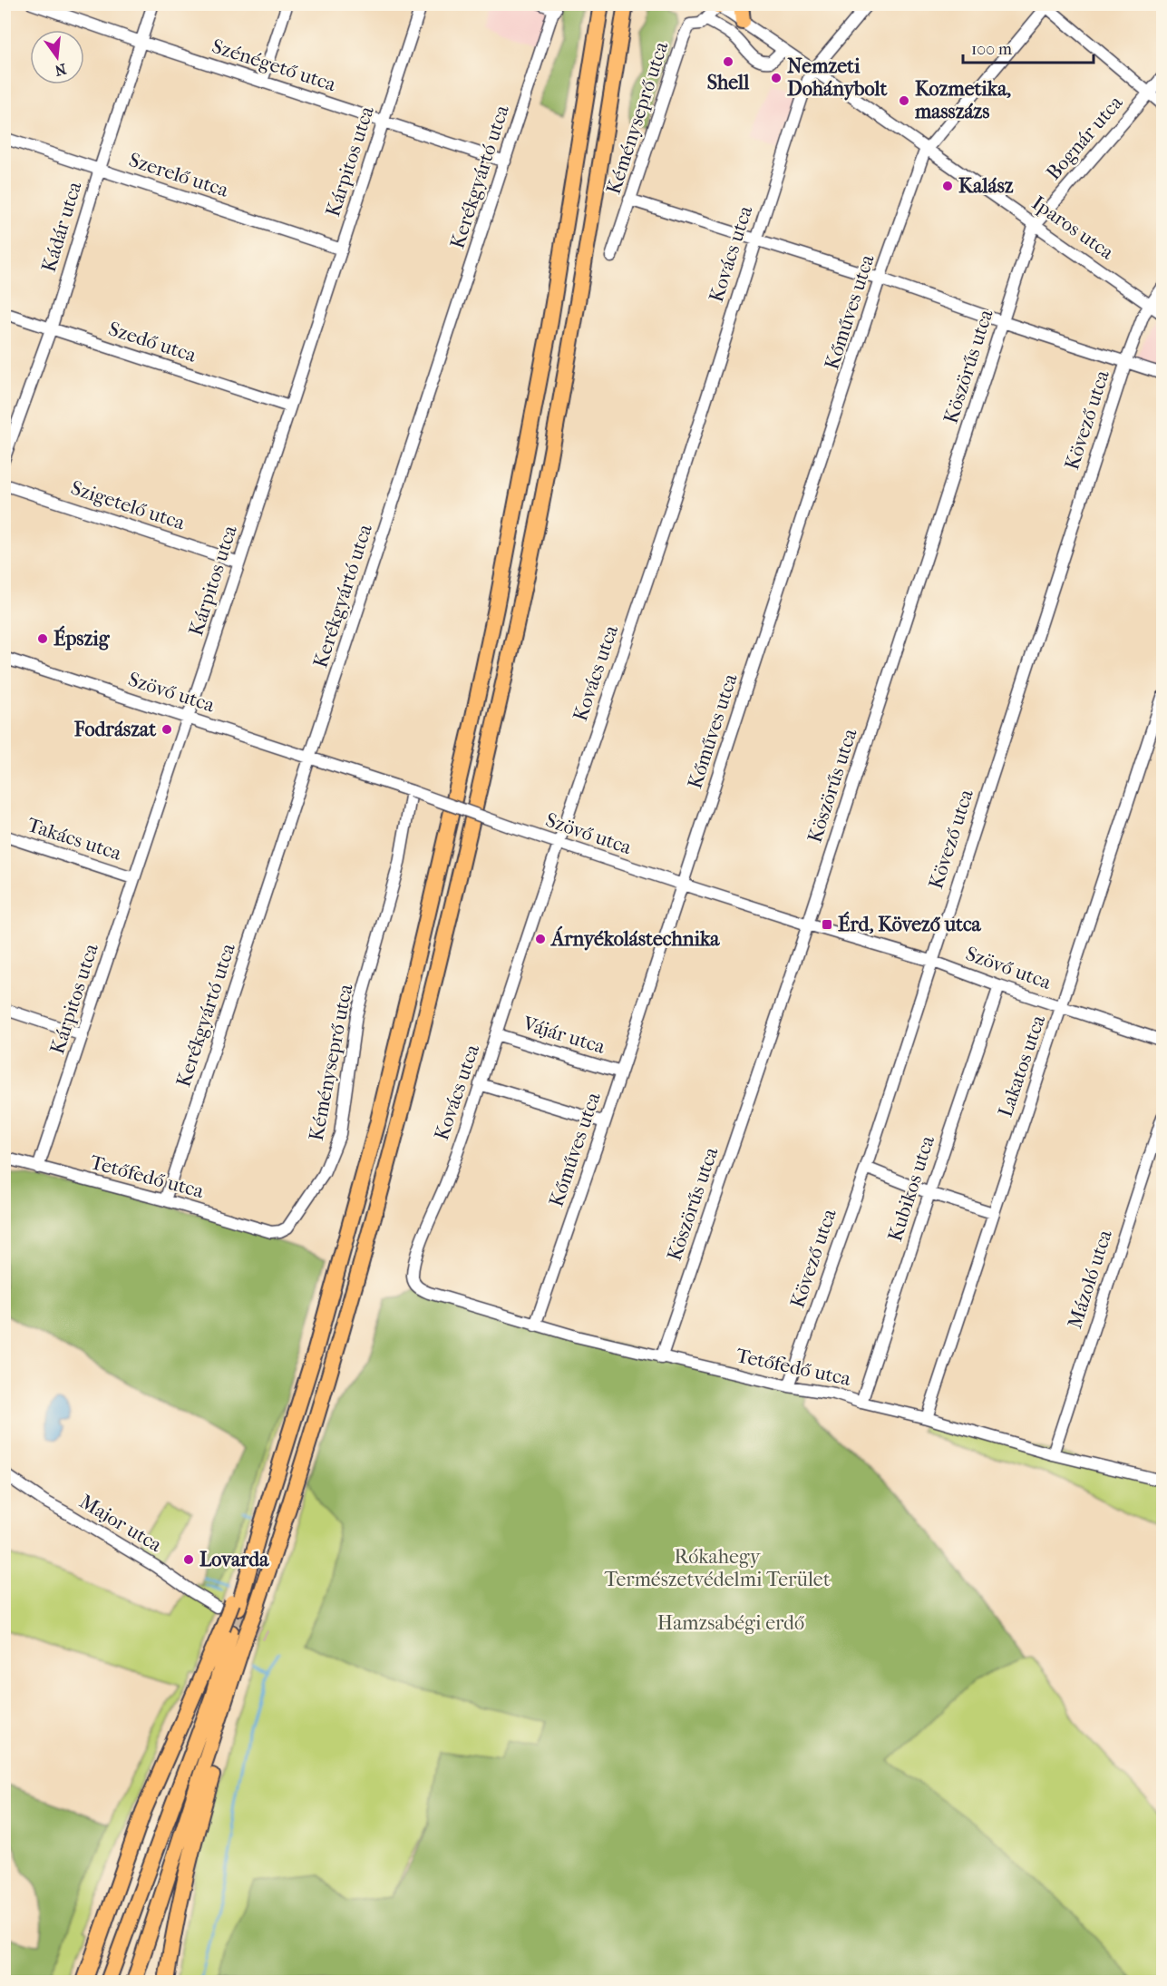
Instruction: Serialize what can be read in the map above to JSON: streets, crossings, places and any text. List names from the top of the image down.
{
  "streets": {
    "street": [
      "Szénégető utca",
      "Kéményseprő utca",
      "Bognár utca",
      "Kárpitos utca",
      "Szerelő utca",
      "Kerékgyártó utca",
      "Kádár utca",
      "Iparos utca",
      "Kovács utca",
      "Kőműves utca",
      "Szedő utca",
      "Köszörűs utca",
      "Kövező utca",
      "Szigetelő utca",
      "Szövő utca",
      "Takács utca",
      "Vájár utca",
      "Lakatos utca",
      "Tetőfedő utca",
      "Kubikos utca",
      "Mázoló utca",
      "Major utca"
    ]
  },
  "crossings": [
    ["Szénégető utca", "Kárpitos utca"],
    ["Szénégető utca", "Kerékgyártó utca"],
    ["Szénégető utca", "Kádár utca"],
    ["Kéményseprő utca", "Iparos utca"],
    ["Kéményseprő utca", "Szövő utca"],
    ["Kéményseprő utca", "Tetőfedő utca"],
    ["Bognár utca", "Iparos utca"],
    ["Bognár utca", "Köszörűs utca"],
    ["Kárpitos utca", "Szerelő utca"],
    ["Kárpitos utca", "Szedő utca"],
    ["Kárpitos utca", "Szigetelő utca"],
    ["Kárpitos utca", "Szövő utca"],
    ["Kárpitos utca", "Takács utca"],
    ["Kárpitos utca", "Tetőfedő utca"],
    ["Szerelő utca", "Kádár utca"],
    ["Kerékgyártó utca", "Szövő utca"],
    ["Kerékgyártó utca", "Tetőfedő utca"],
    ["Kádár utca", "Szedő utca"],
    ["Iparos utca", "Kovács utca"],
    ["Iparos utca", "Kőműves utca"],
    ["Iparos utca", "Köszörűs utca"],
    ["Iparos utca", "Kövező utca"],
    ["Kovács utca", "Szövő utca"],
    ["Kovács utca", "Vájár utca"],
    ["Kovács utca", "Tetőfedő utca"],
    ["Kőműves utca", "Szövő utca"],
    ["Kőműves utca", "Vájár utca"],
    ["Kőműves utca", "Tetőfedő utca"],
    ["Köszörűs utca", "Szövő utca"],
    ["Köszörűs utca", "Tetőfedő utca"],
    ["Kövező utca", "Szövő utca"],
    ["Kövező utca", "Tetőfedő utca"],
    ["Szövő utca", "Lakatos utca"],
    ["Szövő utca", "Kubikos utca"],
    ["Lakatos utca", "Tetőfedő utca"],
    ["Tetőfedő utca", "Kubikos utca"],
    ["Tetőfedő utca", "Mázoló utca"]
  ],
  "parks": ["Rókahegy Természetvédelmi Terület", "Hamzsabégi erdő"],
  "places": {
    "other": [
      "Shell",
      "Nemzeti Dohánybolt",
      "Kozmetika, masszázs",
      "Kalász",
      "Épszig",
      "Fodrászat",
      "Árnyékolástechnika",
      "Lovarda"
    ],
    "transit": ["Érd, Kövező utca"]
  },
  "scale_bar": "100 m",
  "north": "bottom"
}
